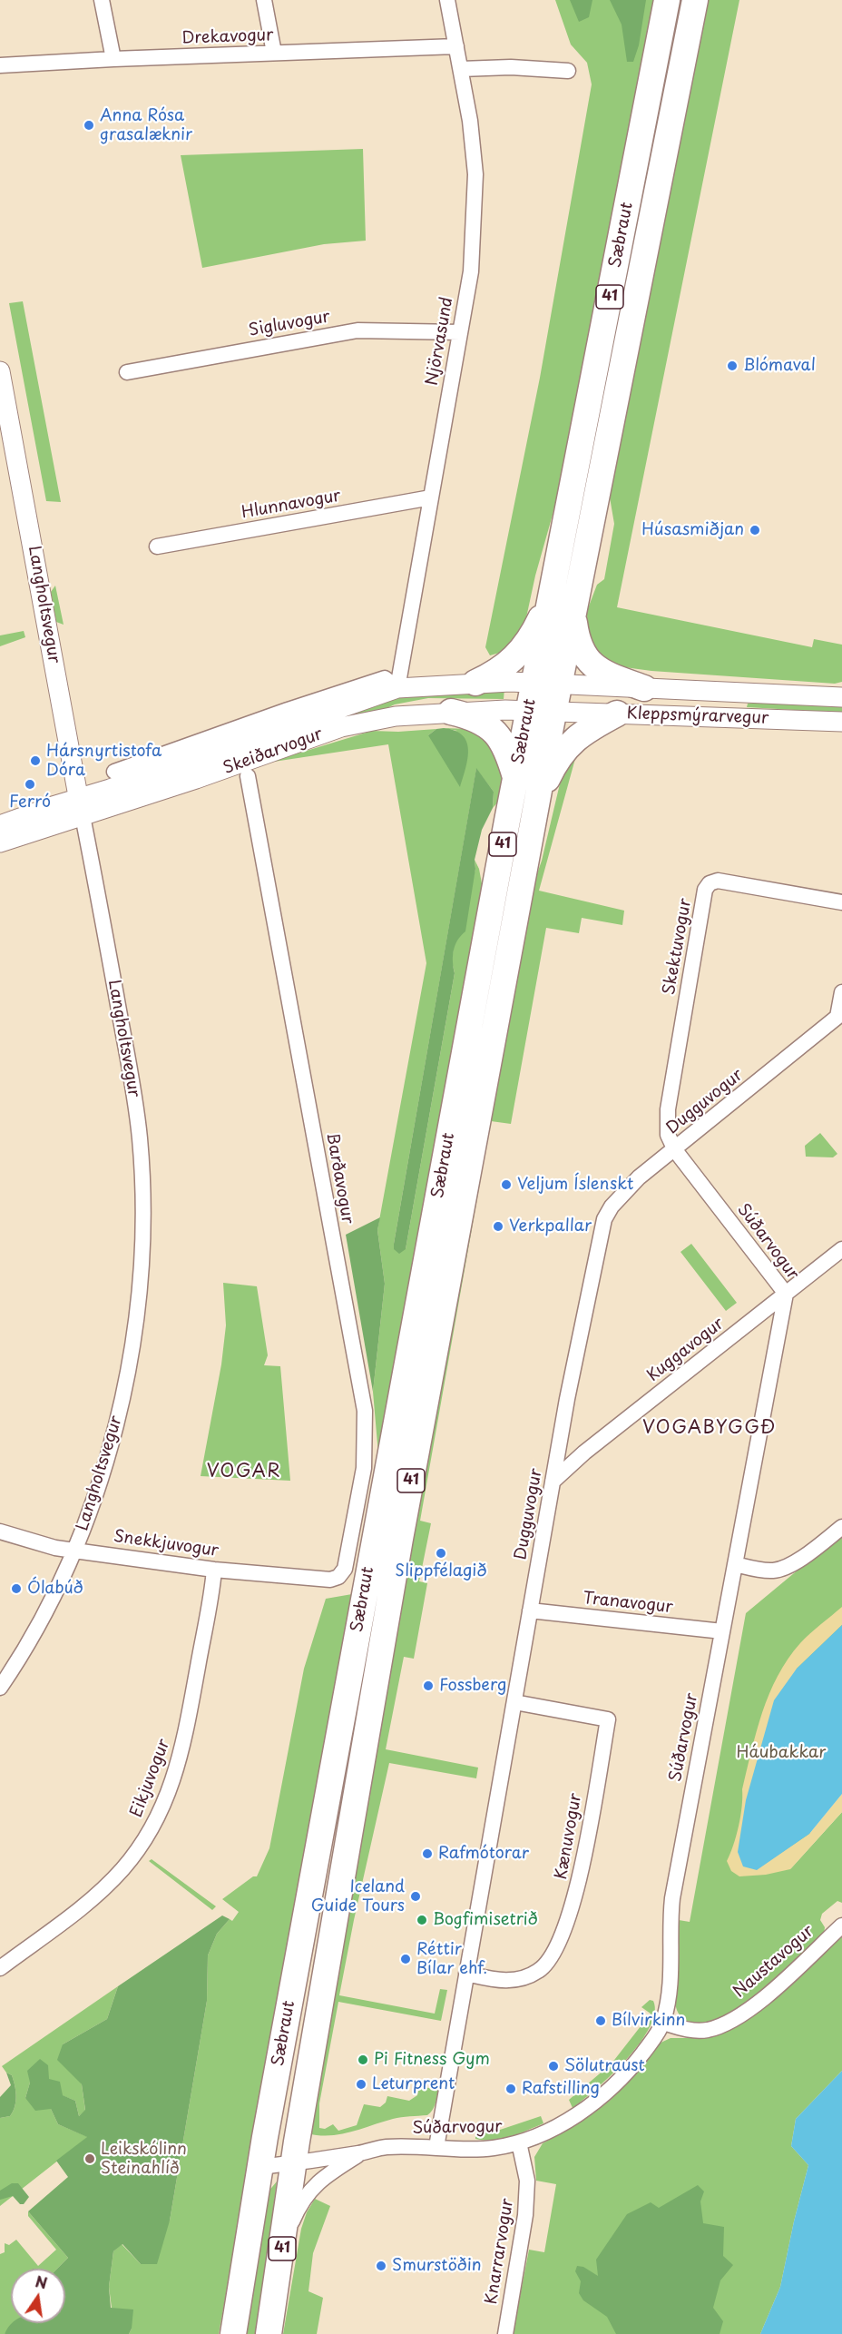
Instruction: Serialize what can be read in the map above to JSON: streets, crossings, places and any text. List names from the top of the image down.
{
  "streets": {
    "highway": ["Sæbraut", "41"],
    "street": [
      "Drekavogur",
      "Sigluvogur",
      "Njörvasund",
      "Hlunnavogur",
      "Langholtsvegur",
      "Kleppsmýrarvegur",
      "Skeiðarvogur",
      "Skektuvogur",
      "Dugguvogur",
      "Barðavogur",
      "Súðarvogur",
      "Kuggavogur",
      "Snekkjuvogur",
      "Tranavogur",
      "Eikjuvogur",
      "Kænuvogur",
      "Naustavogur",
      "Knarrarvogur"
    ]
  },
  "crossings": [
    ["Drekavogur", "Njörvasund"],
    ["Sæbraut", "Kleppsmýrarvegur"],
    ["Sæbraut", "Skeiðarvogur"],
    ["Sæbraut", "Súðarvogur"],
    ["Sigluvogur", "Njörvasund"],
    ["Njörvasund", "Hlunnavogur"],
    ["Njörvasund", "Skeiðarvogur"],
    ["Langholtsvegur", "Skeiðarvogur"],
    ["Langholtsvegur", "Snekkjuvogur"],
    ["Kleppsmýrarvegur", "Skeiðarvogur"],
    ["Skektuvogur", "Dugguvogur"],
    ["Skektuvogur", "Súðarvogur"],
    ["Dugguvogur", "Súðarvogur"],
    ["Dugguvogur", "Kuggavogur"],
    ["Dugguvogur", "Tranavogur"],
    ["Dugguvogur", "Kænuvogur"],
    ["Barðavogur", "Snekkjuvogur"],
    ["Súðarvogur", "Kuggavogur"],
    ["Súðarvogur", "Tranavogur"],
    ["Súðarvogur", "Naustavogur"],
    ["Súðarvogur", "Knarrarvogur"],
    ["Snekkjuvogur", "Eikjuvogur"]
  ],
  "districts": ["VOGABYGGÐ", "VOGAR"],
  "parks": ["Háubakkar"],
  "places": [
    "Anna Rósa grasalæknir",
    "Blómaval",
    "Húsasmiðjan",
    "Hársnyrtistofa Dóra",
    "Ferró",
    "Veljum Íslenskt",
    "Verkpallar",
    "Slippfélagið",
    "Ólabúð",
    "Fossberg",
    "Rafmótorar",
    "Iceland Guide Tours",
    "Bogfimisetrið",
    "Réttir Bílar ehf.",
    "Bílvirkinn",
    "Pi Fitness Gym",
    "Sölutraust",
    "Leturprent",
    "Rafstilling",
    "Leikskólinn Steinahlíð",
    "Smurstöðin"
  ],
  "north": "top"
}
